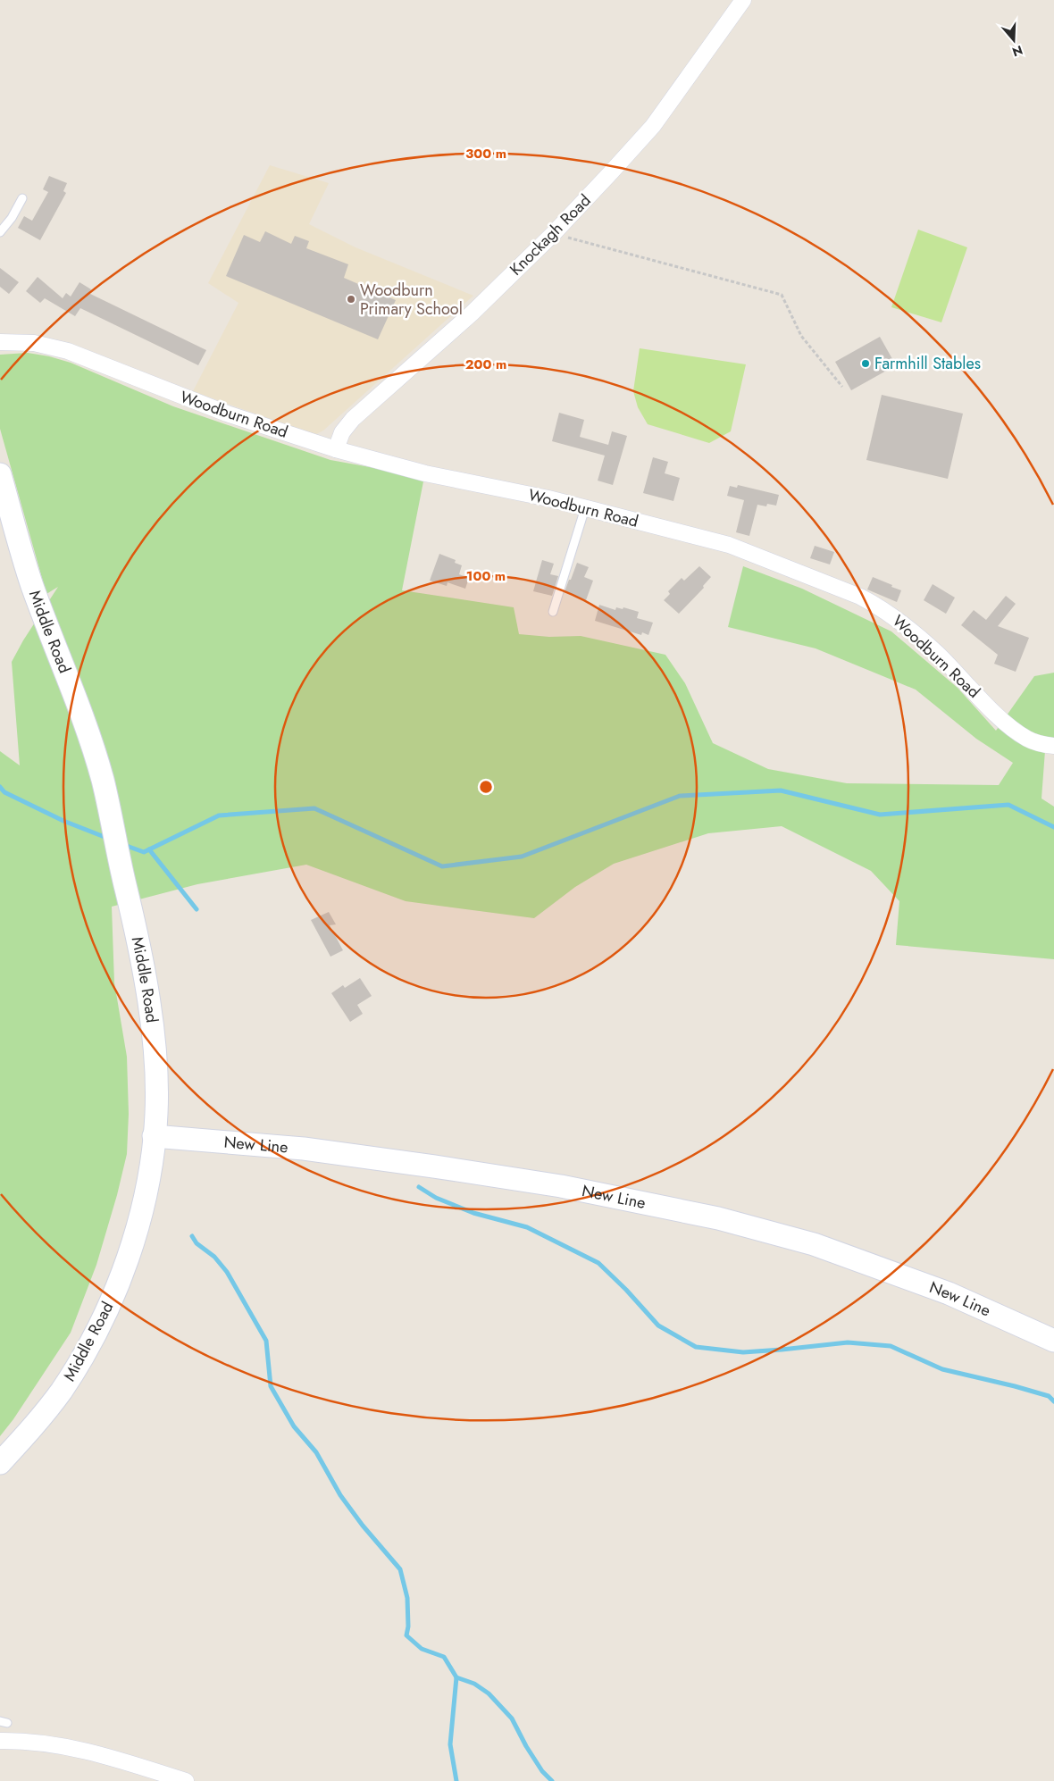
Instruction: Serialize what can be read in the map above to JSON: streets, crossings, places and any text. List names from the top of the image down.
{
  "streets": {
    "main road": ["Middle Road", "New Line"],
    "street": ["Knockagh Road", "Woodburn Road"]
  },
  "crossings": [
    ["Knockagh Road", "Woodburn Road"],
    ["Middle Road", "New Line"]
  ],
  "places": ["Woodburn Primary School", "Farmhill Stables"],
  "north": "bottom",
  "rings": ["300 m", "200 m", "100 m"]
}
